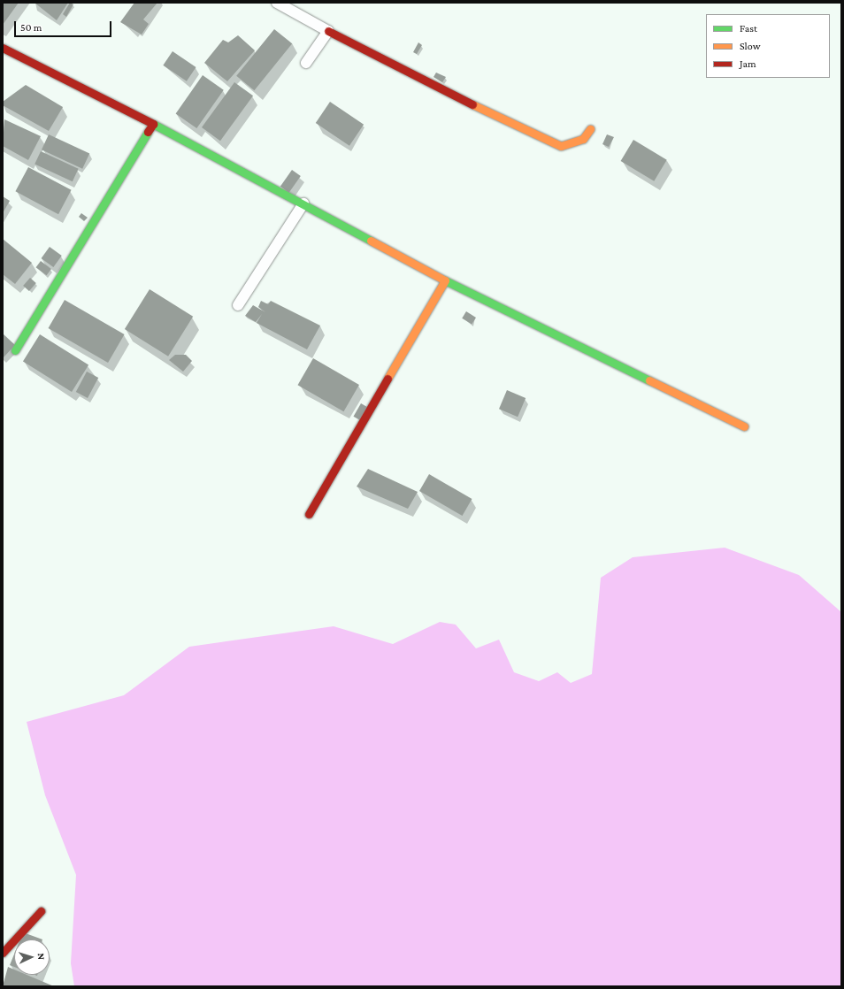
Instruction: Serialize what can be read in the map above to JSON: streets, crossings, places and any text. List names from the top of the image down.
{
  "legend": ["Fast", "Slow", "Jam"],
  "scale_bar": "50 m",
  "north": "right"
}
